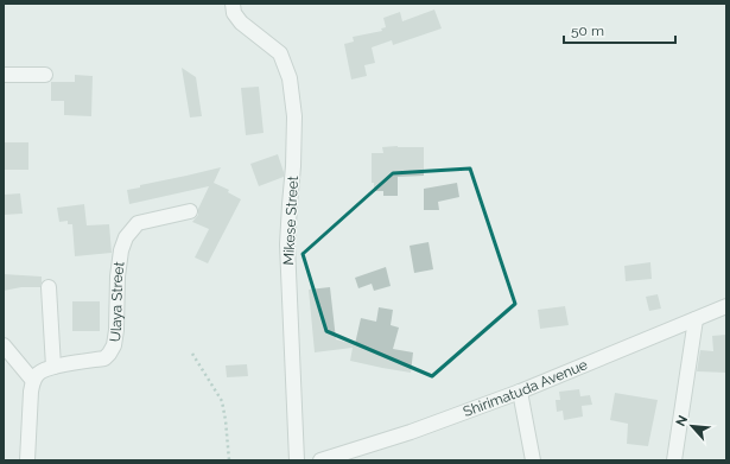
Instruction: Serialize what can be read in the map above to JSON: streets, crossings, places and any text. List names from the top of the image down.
{
  "streets": {
    "street": ["Mikese Street", "Ulaya Street", "Shirimatuda Avenue"]
  },
  "scale_bar": "50 m",
  "north": "top left"
}
